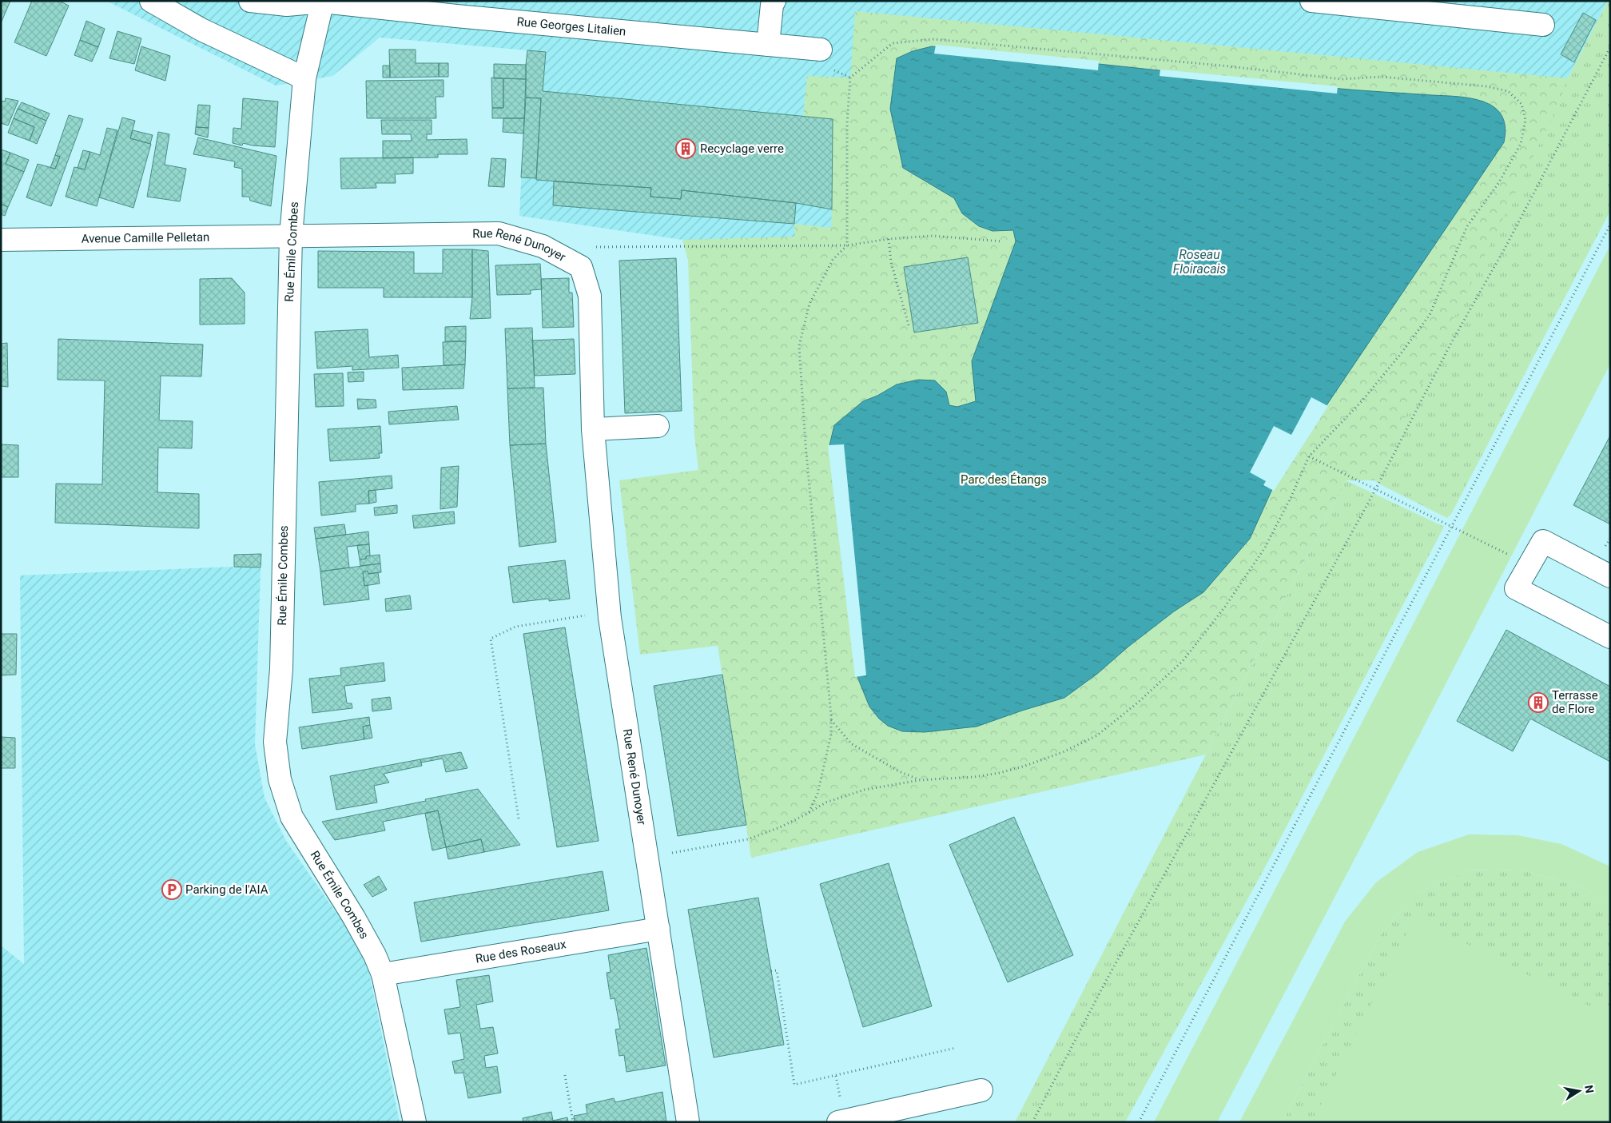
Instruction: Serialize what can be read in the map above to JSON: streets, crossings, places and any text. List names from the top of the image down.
{
  "streets": {
    "street": [
      "Rue Georges Litalien",
      "Avenue Camille Pelletan",
      "Rue René Dunoyer",
      "Rue Émile Combes",
      "Rue des Roseaux"
    ]
  },
  "crossings": [
    ["Rue Georges Litalien", "Rue Émile Combes"],
    ["Avenue Camille Pelletan", "Rue René Dunoyer"],
    ["Avenue Camille Pelletan", "Rue Émile Combes"],
    ["Rue René Dunoyer", "Rue Émile Combes"],
    ["Rue René Dunoyer", "Rue des Roseaux"],
    ["Rue Émile Combes", "Rue des Roseaux"]
  ],
  "water": ["Roseau Floiracais"],
  "parks": ["Parc des Étangs"],
  "places": {
    "building": ["Recyclage verre", "Terrasse de Flore"],
    "parking": ["Parking de l'AIA"]
  },
  "north": "right"
}
